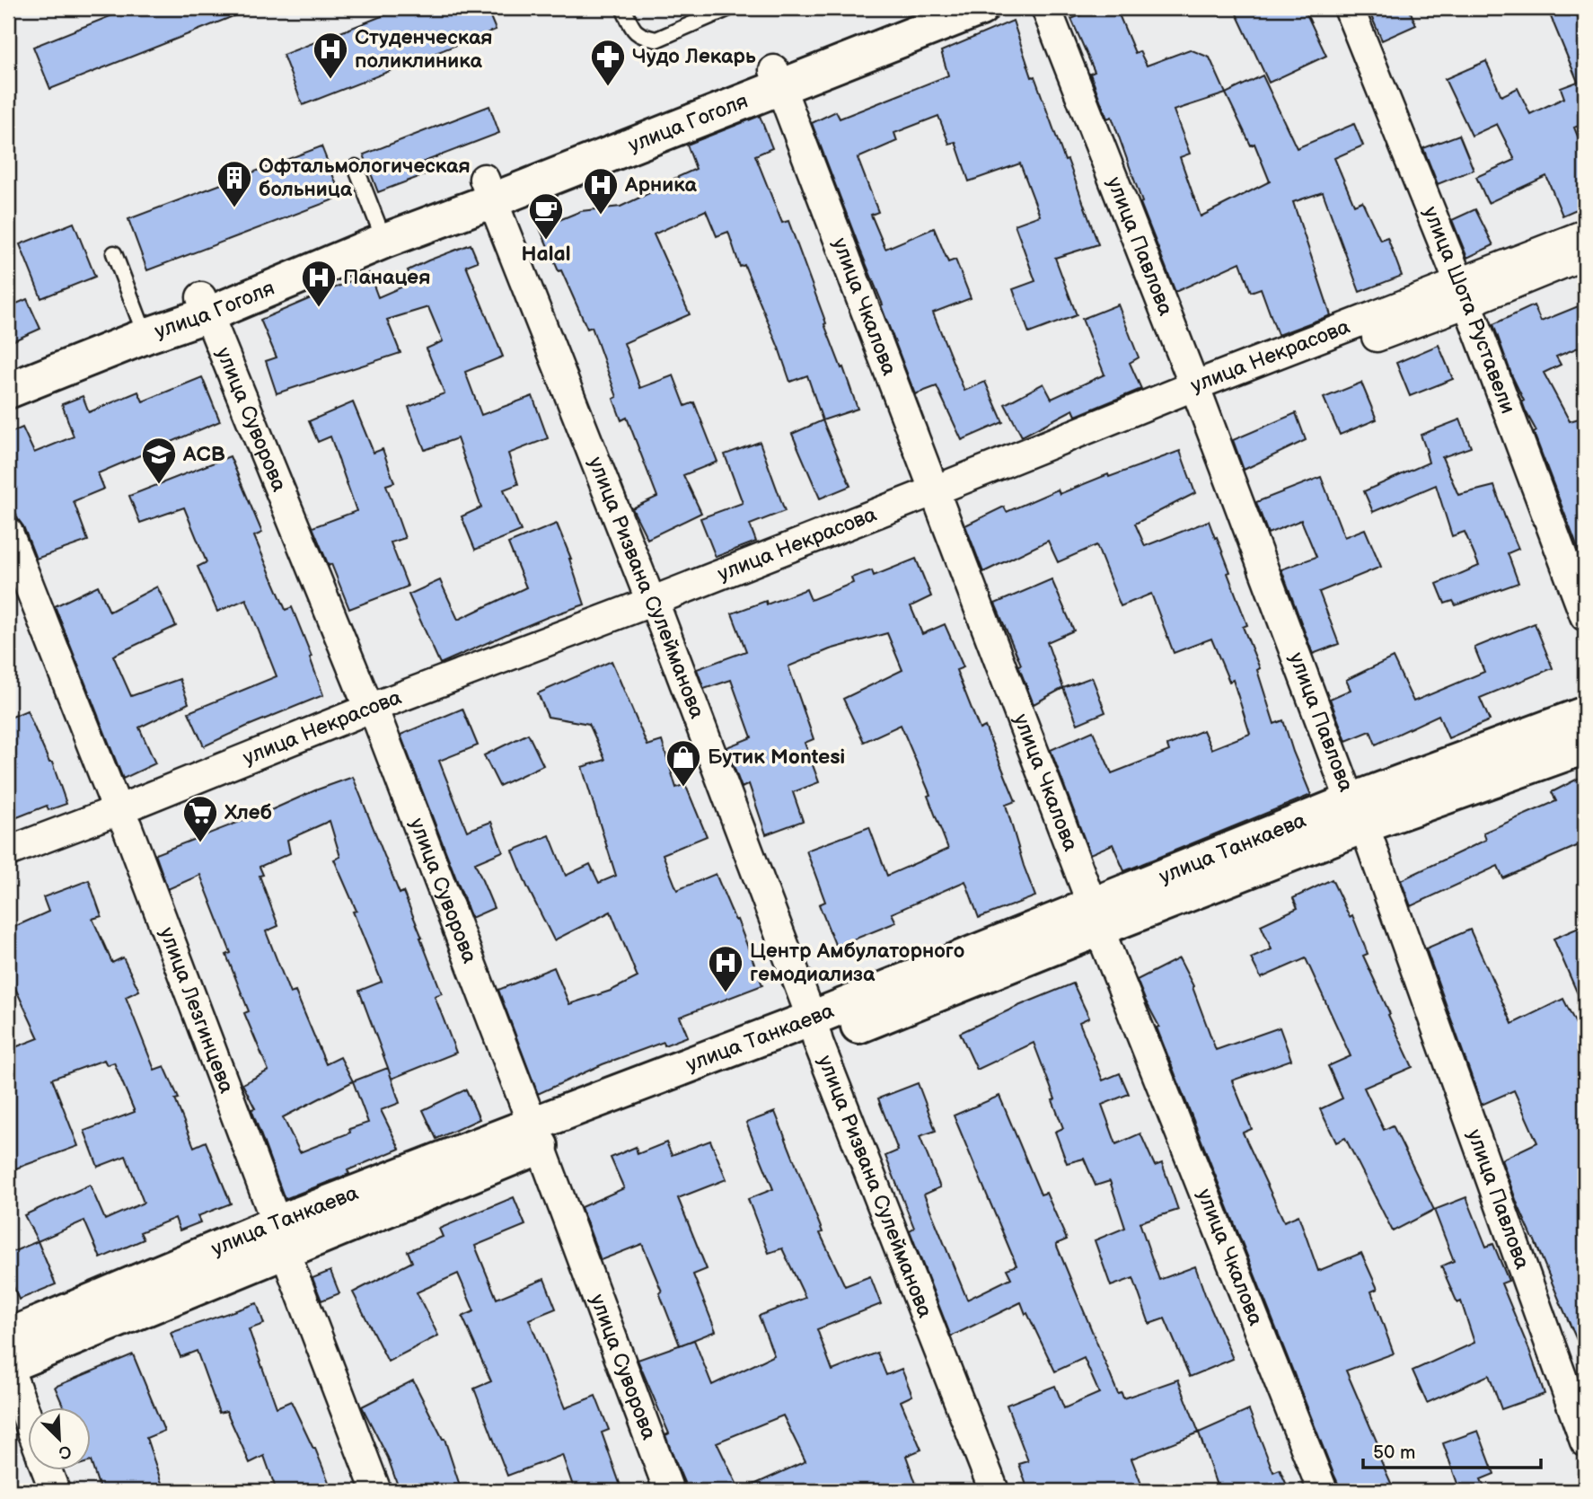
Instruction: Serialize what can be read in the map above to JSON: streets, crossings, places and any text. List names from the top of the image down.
{
  "streets": {
    "main road": ["улица Гоголя", "улица Танкаева"],
    "street": [
      "улица Павлова",
      "улица Чкалова",
      "улица Шота Руставели",
      "улица Некрасова",
      "улица Суворова",
      "улица Ризвана Сулейманова",
      "улица Лезгинцева"
    ]
  },
  "crossings": [
    ["улица Гоголя", "улица Чкалова"],
    ["улица Гоголя", "улица Суворова"],
    ["улица Гоголя", "улица Ризвана Сулейманова"],
    ["улица Павлова", "улица Некрасова"],
    ["улица Павлова", "улица Танкаева"],
    ["улица Чкалова", "улица Некрасова"],
    ["улица Чкалова", "улица Танкаева"],
    ["улица Шота Руставели", "улица Некрасова"],
    ["улица Некрасова", "улица Суворова"],
    ["улица Некрасова", "улица Ризвана Сулейманова"],
    ["улица Некрасова", "улица Лезгинцева"],
    ["улица Суворова", "улица Танкаева"],
    ["улица Ризвана Сулейманова", "улица Танкаева"],
    ["улица Танкаева", "улица Лезгинцева"]
  ],
  "places": {
    "hospital": [
      "Студенческая поликлиника",
      "Арника",
      "Панацея",
      "Центр Амбулаторного гемодиализа"
    ],
    "pharmacy": ["Чудо Лекарь"],
    "building": ["Офтальмологическая больница"],
    "cafe": ["Halal"],
    "school or university": ["АCB"],
    "shop": ["Бутик Montesi"],
    "supermarket": ["Хлеб"]
  },
  "scale_bar": "50 m",
  "north": "bottom right"
}
